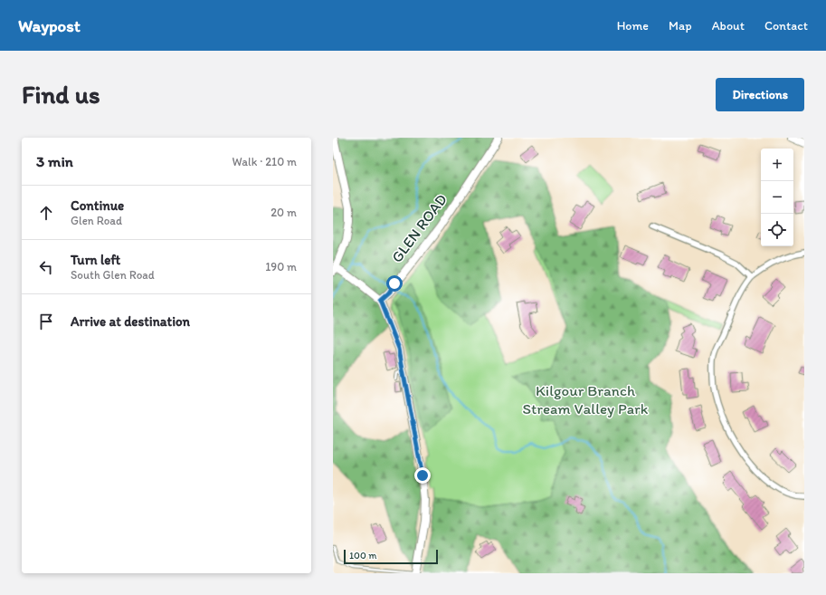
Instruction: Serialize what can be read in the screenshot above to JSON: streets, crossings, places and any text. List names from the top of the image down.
{
  "streets": {
    "main road": ["GLEN ROAD"]
  },
  "parks": ["Kilgour Branch Stream Valley Park"],
  "scale_bar": "100 m",
  "page": {
    "header": "Waypost",
    "nav": [
      "Home",
      "Map",
      "About",
      "Contact"
    ],
    "buttons": "Directions",
    "title": "Find us",
    "heading": ["3 min", "Walk · 210 m"],
    "map_buttons": ["+", "−"],
    "list": [
      ["Continue", "Glen Road", "20 m"],
      ["Turn left", "South Glen Road", "190 m"],
      "Arrive at destination"
    ],
    "scale": "100 m"
  }
}
